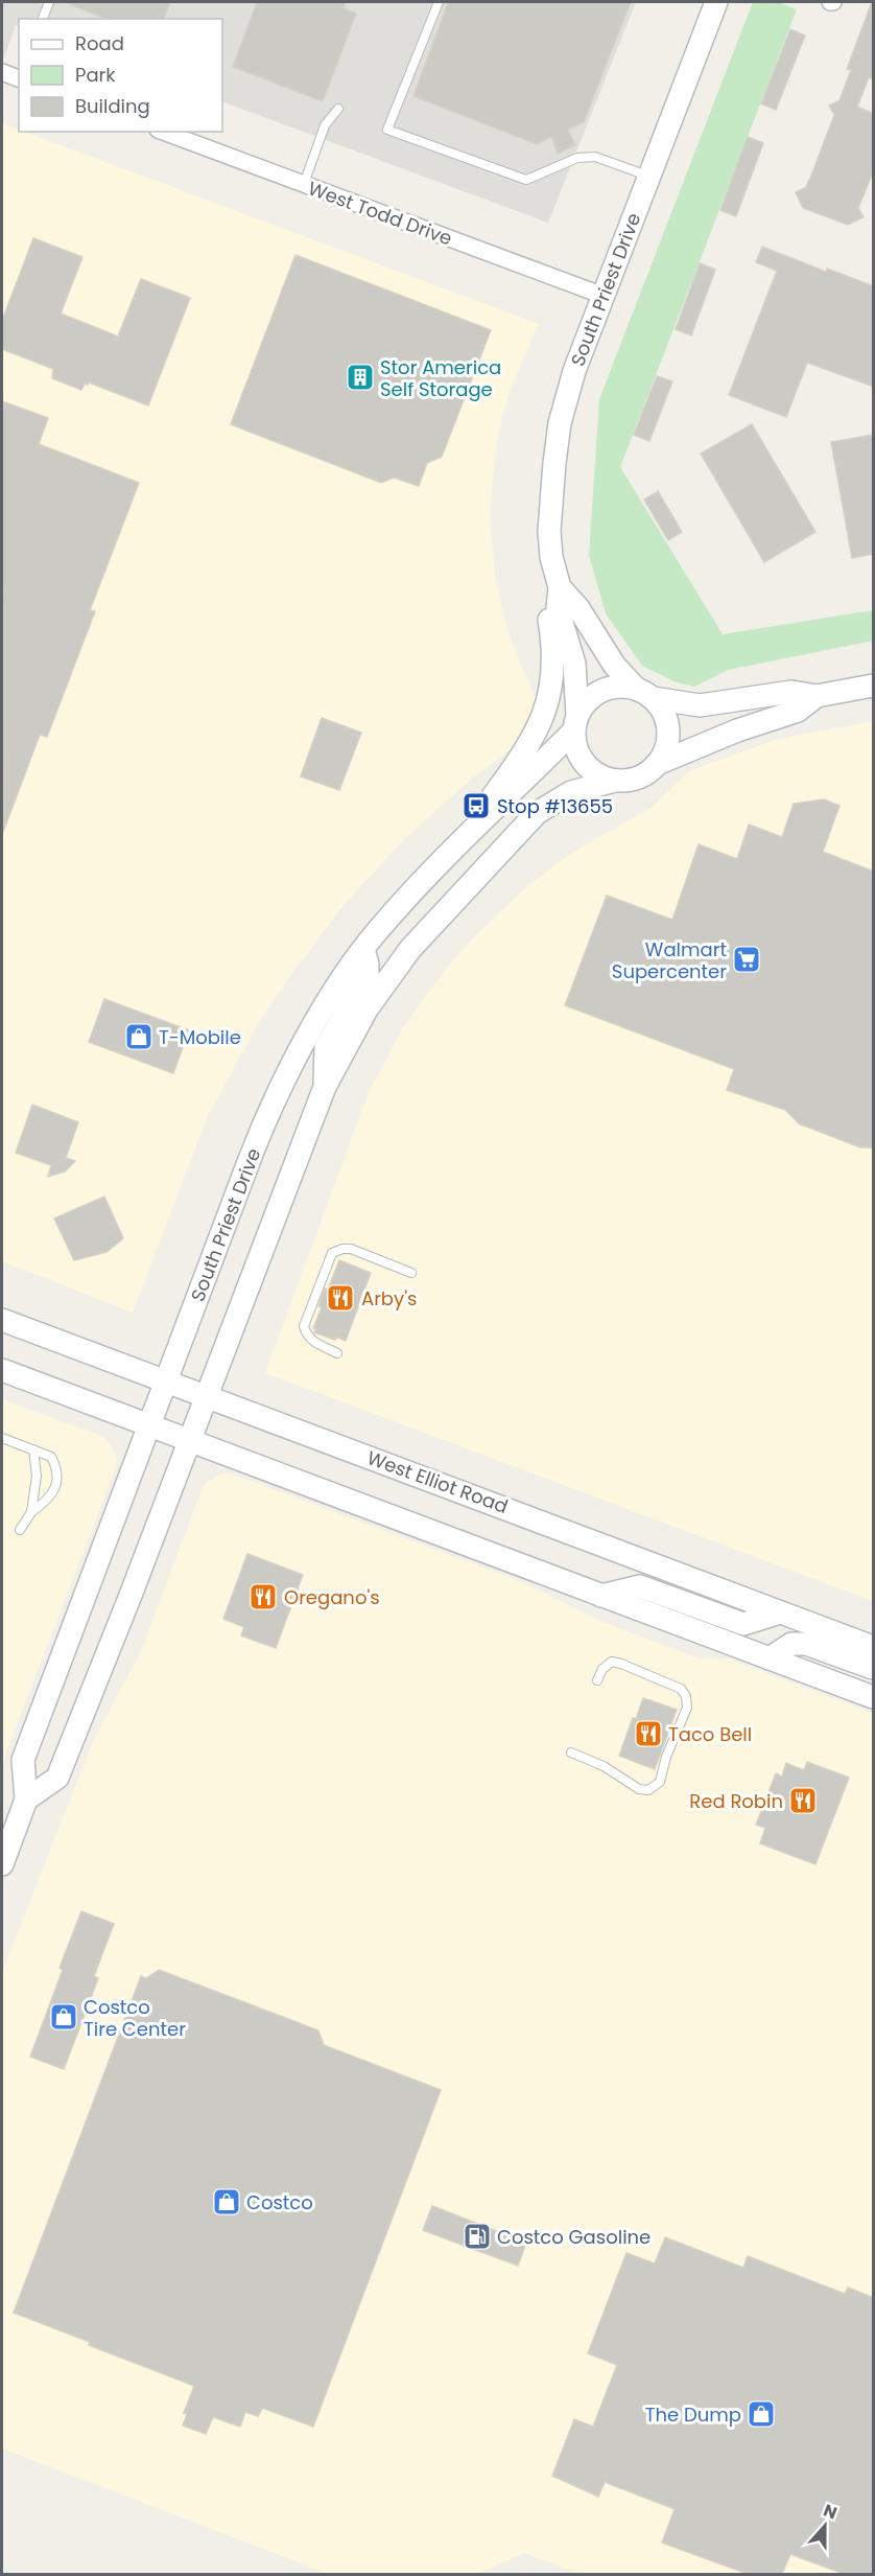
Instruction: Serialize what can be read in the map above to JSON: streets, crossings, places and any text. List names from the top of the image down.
{
  "streets": {
    "main road": ["South Priest Drive", "West Elliot Road"],
    "street": ["West Todd Drive"]
  },
  "crossings": [
    ["West Todd Drive", "South Priest Drive"],
    ["South Priest Drive", "West Elliot Road"]
  ],
  "places": {
    "building": ["Stor America Self Storage"],
    "bus stop": ["Stop #13655"],
    "supermarket": ["Walmart Supercenter"],
    "shop": [
      "T-Mobile",
      "Costco Tire Center",
      "Costco",
      "The Dump"
    ],
    "restaurant": [
      "Arby's",
      "Oregano's",
      "Taco Bell",
      "Red Robin"
    ],
    "fuel station": ["Costco Gasoline"]
  },
  "legend": ["Road", "Park", "Building"],
  "north": "top"
}
